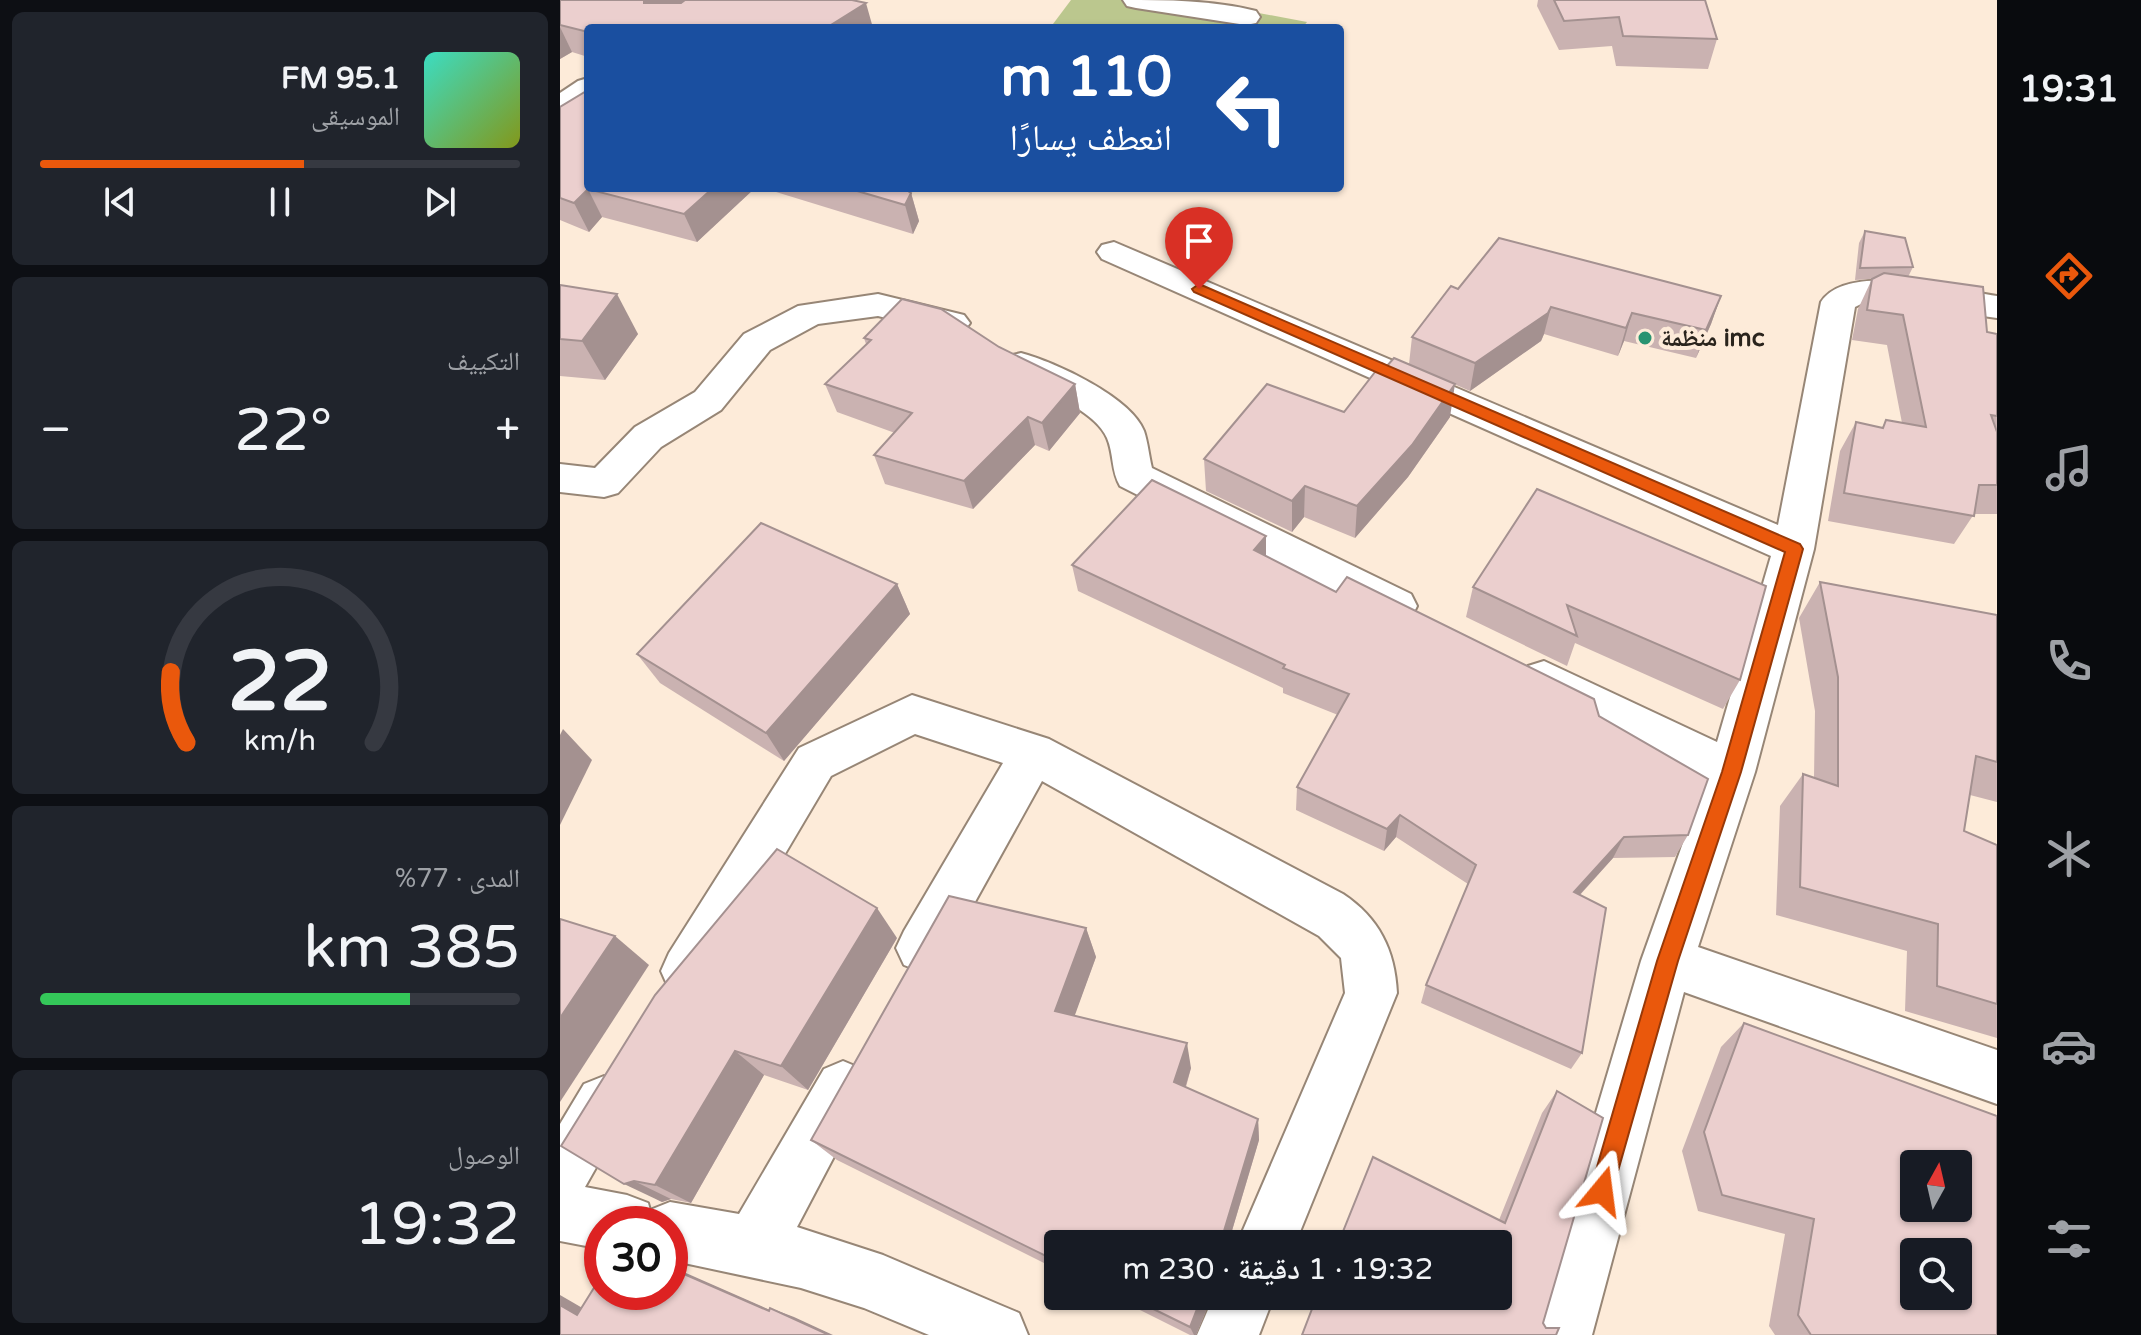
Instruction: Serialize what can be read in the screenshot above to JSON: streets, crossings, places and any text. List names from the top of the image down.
{
  "places": ["منظمة imc"],
  "north": "top",
  "page": {
    "tabs": "19:31",
    "turn": ["110 m", "انعطف يسارًا"],
    "song": ["95.1 FM", "الموسيقى"],
    "tile": [
      "التكييف",
      ["المدى · 77%", "385 km"],
      ["الوصول", "19:32"]
    ],
    "heat": ["−", "22°", "+"],
    "limit": "30",
    "trip": "19:32 · 1 دقيقة · 230 m",
    "gauge": ["22", "km/h"]
  }
}
